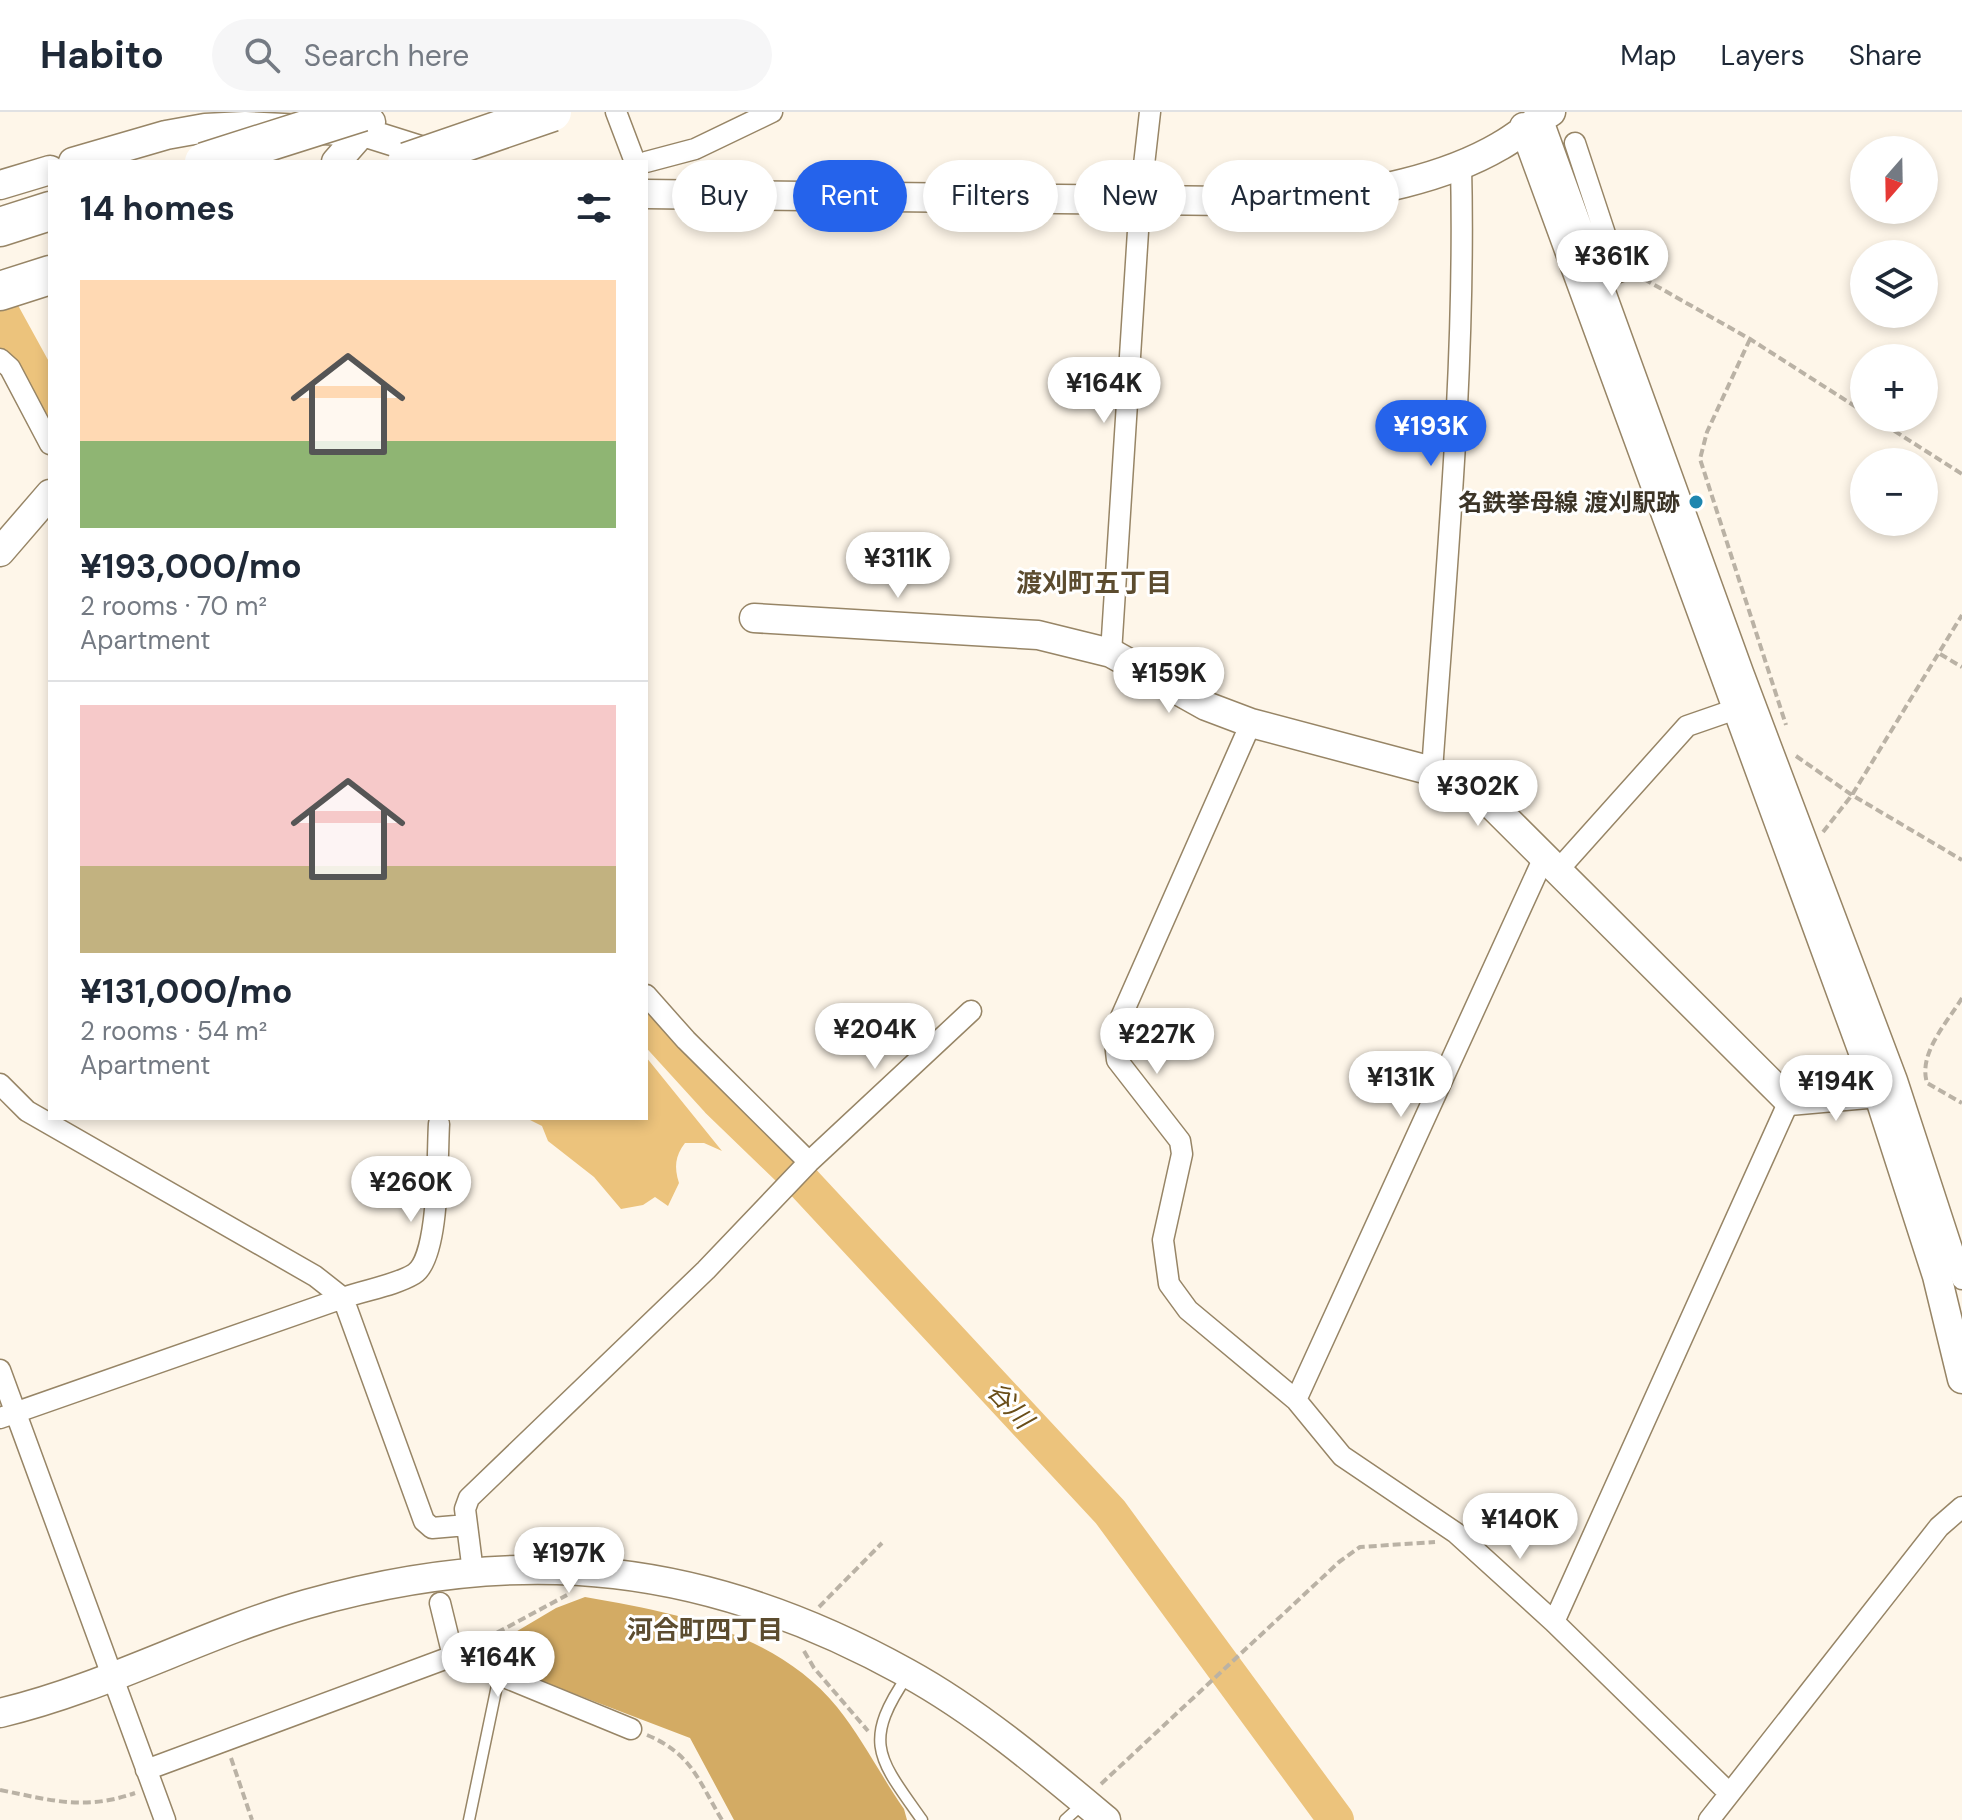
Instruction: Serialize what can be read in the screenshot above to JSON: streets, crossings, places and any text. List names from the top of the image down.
{
  "districts": ["渡刈町五丁目", "河合町四丁目"],
  "water": ["谷川"],
  "places": ["名鉄挙母線 渡刈駅跡"],
  "north": "bottom",
  "page": {
    "header": "Habito",
    "search": "Search here",
    "nav": ["Map", "Layers", "Share"],
    "map_buttons": ["+", "−"],
    "chip": [
      "Buy",
      "Rent",
      "Filters",
      "New",
      "Apartment"
    ],
    "heading": "14 homes",
    "price": [
      "¥361K",
      "¥164K",
      "¥193K",
      "¥311K",
      "¥159K",
      "¥302K",
      "¥204K",
      "¥227K",
      "¥131K",
      "¥194K",
      "¥260K",
      "¥140K",
      "¥197K",
      "¥164K"
    ],
    "list": [
      {
        "name": "¥193,000/mo",
        "note": "2 rooms · 70 m² · Apartment"
      },
      {
        "name": "¥131,000/mo",
        "note": "2 rooms · 54 m² · Apartment"
      }
    ]
  }
}
